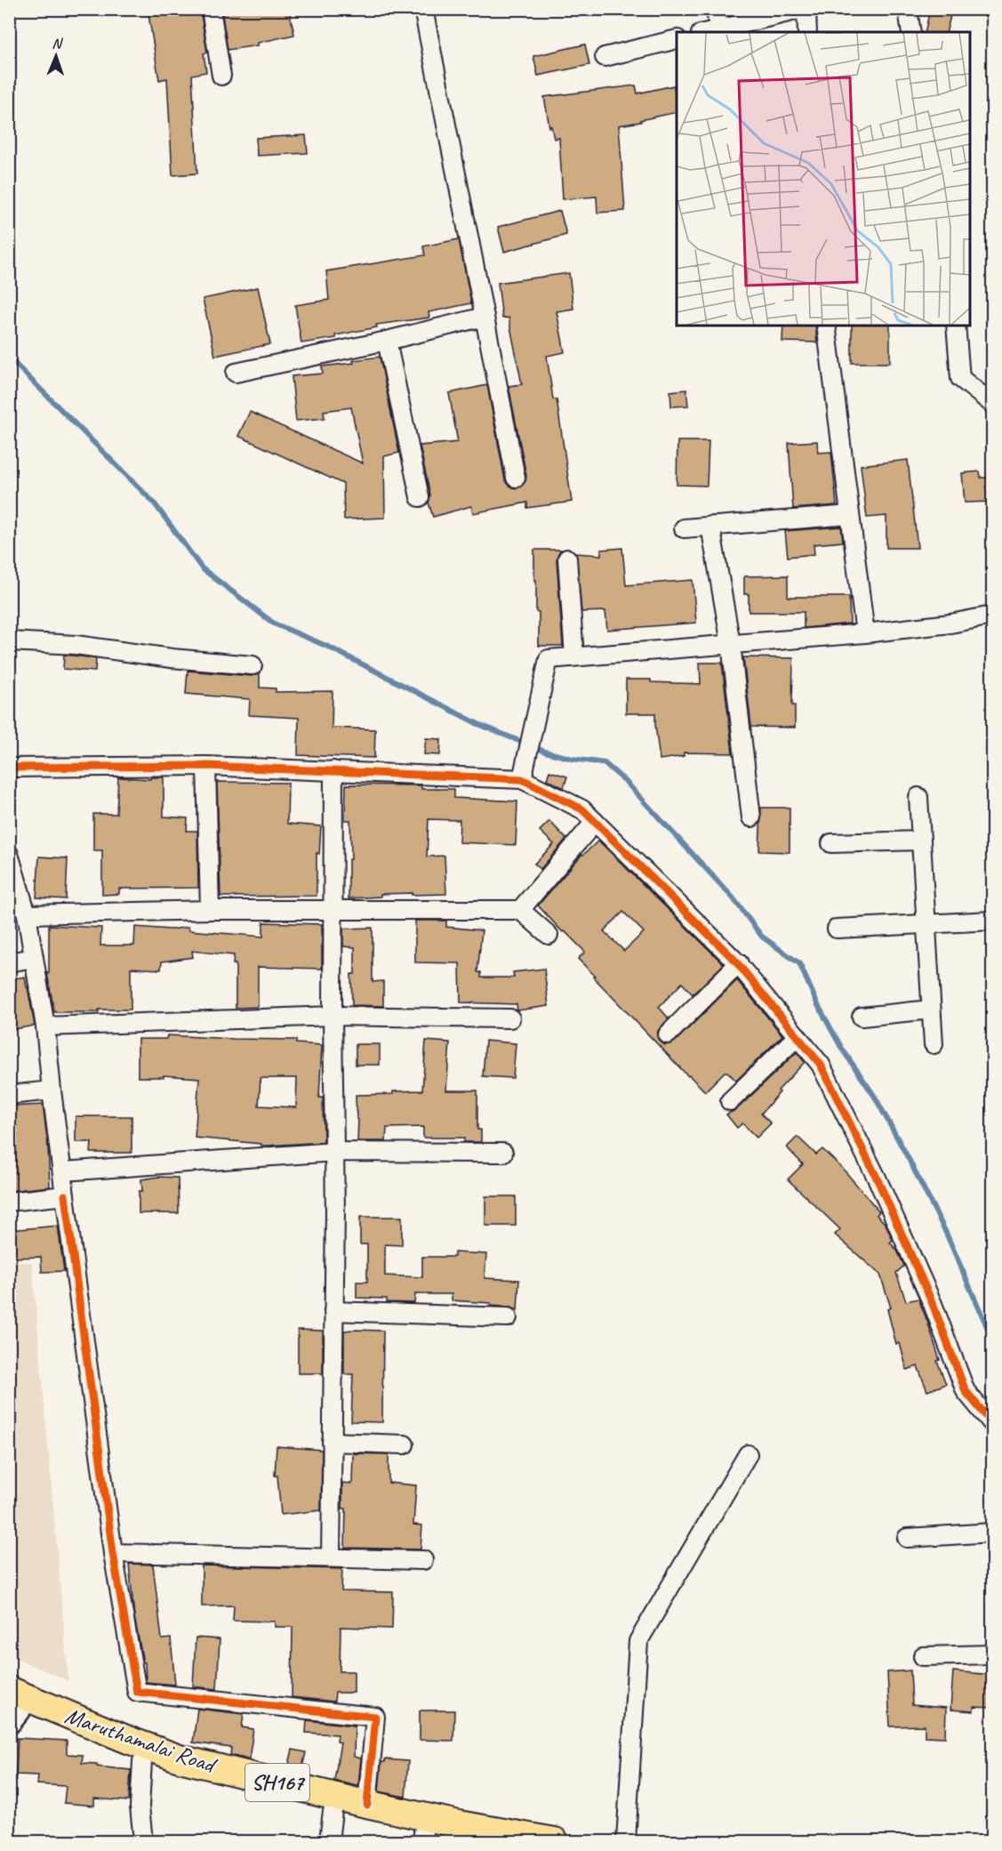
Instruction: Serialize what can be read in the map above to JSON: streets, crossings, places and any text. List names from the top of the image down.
{
  "streets": {
    "main road": ["Maruthamalai Road", "SH167"]
  },
  "north": "top"
}
